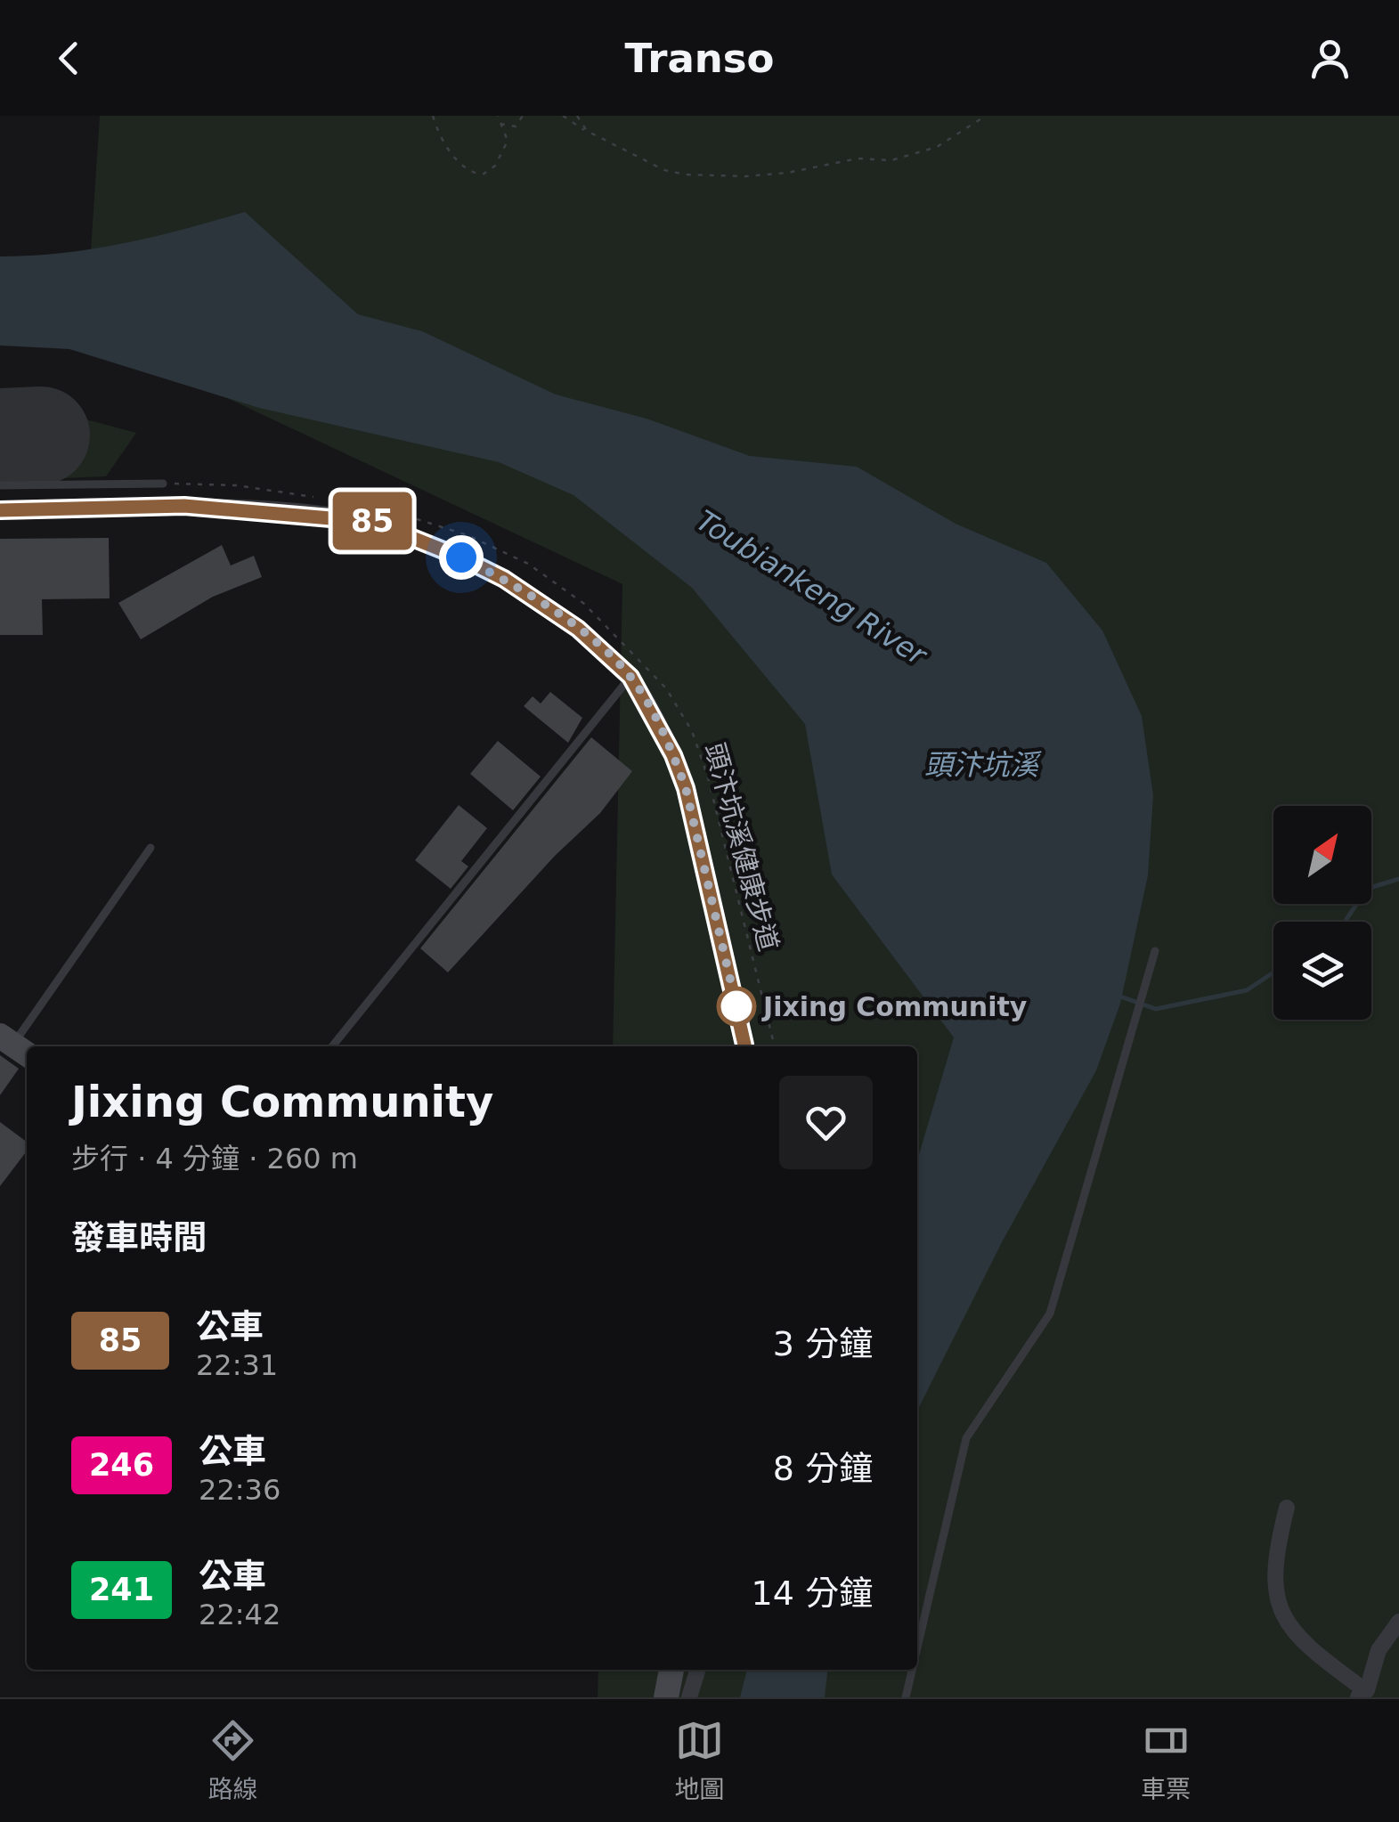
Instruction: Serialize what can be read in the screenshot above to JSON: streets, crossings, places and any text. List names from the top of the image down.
{
  "streets": {
    "path": ["頭汴坑溪健康步道"]
  },
  "water": ["Toubiankeng River", "頭汴坑溪"],
  "places": ["Jixing Community"],
  "lines": ["bus line 85"],
  "north": "top right",
  "page": {
    "header": "Transo",
    "on_map": "85",
    "heading": [
      ["Jixing Community", "步行 · 4 分鐘 · 260 m"],
      "發車時間"
    ],
    "list": [
      {
        "mark": "85",
        "name": "公車",
        "note": "22:31",
        "value": "3 分鐘"
      },
      {
        "mark": "246",
        "name": "公車",
        "note": "22:36",
        "value": "8 分鐘"
      },
      {
        "mark": "241",
        "name": "公車",
        "note": "22:42",
        "value": "14 分鐘"
      }
    ],
    "tabs": ["路線", "地圖", "車票"]
  }
}
